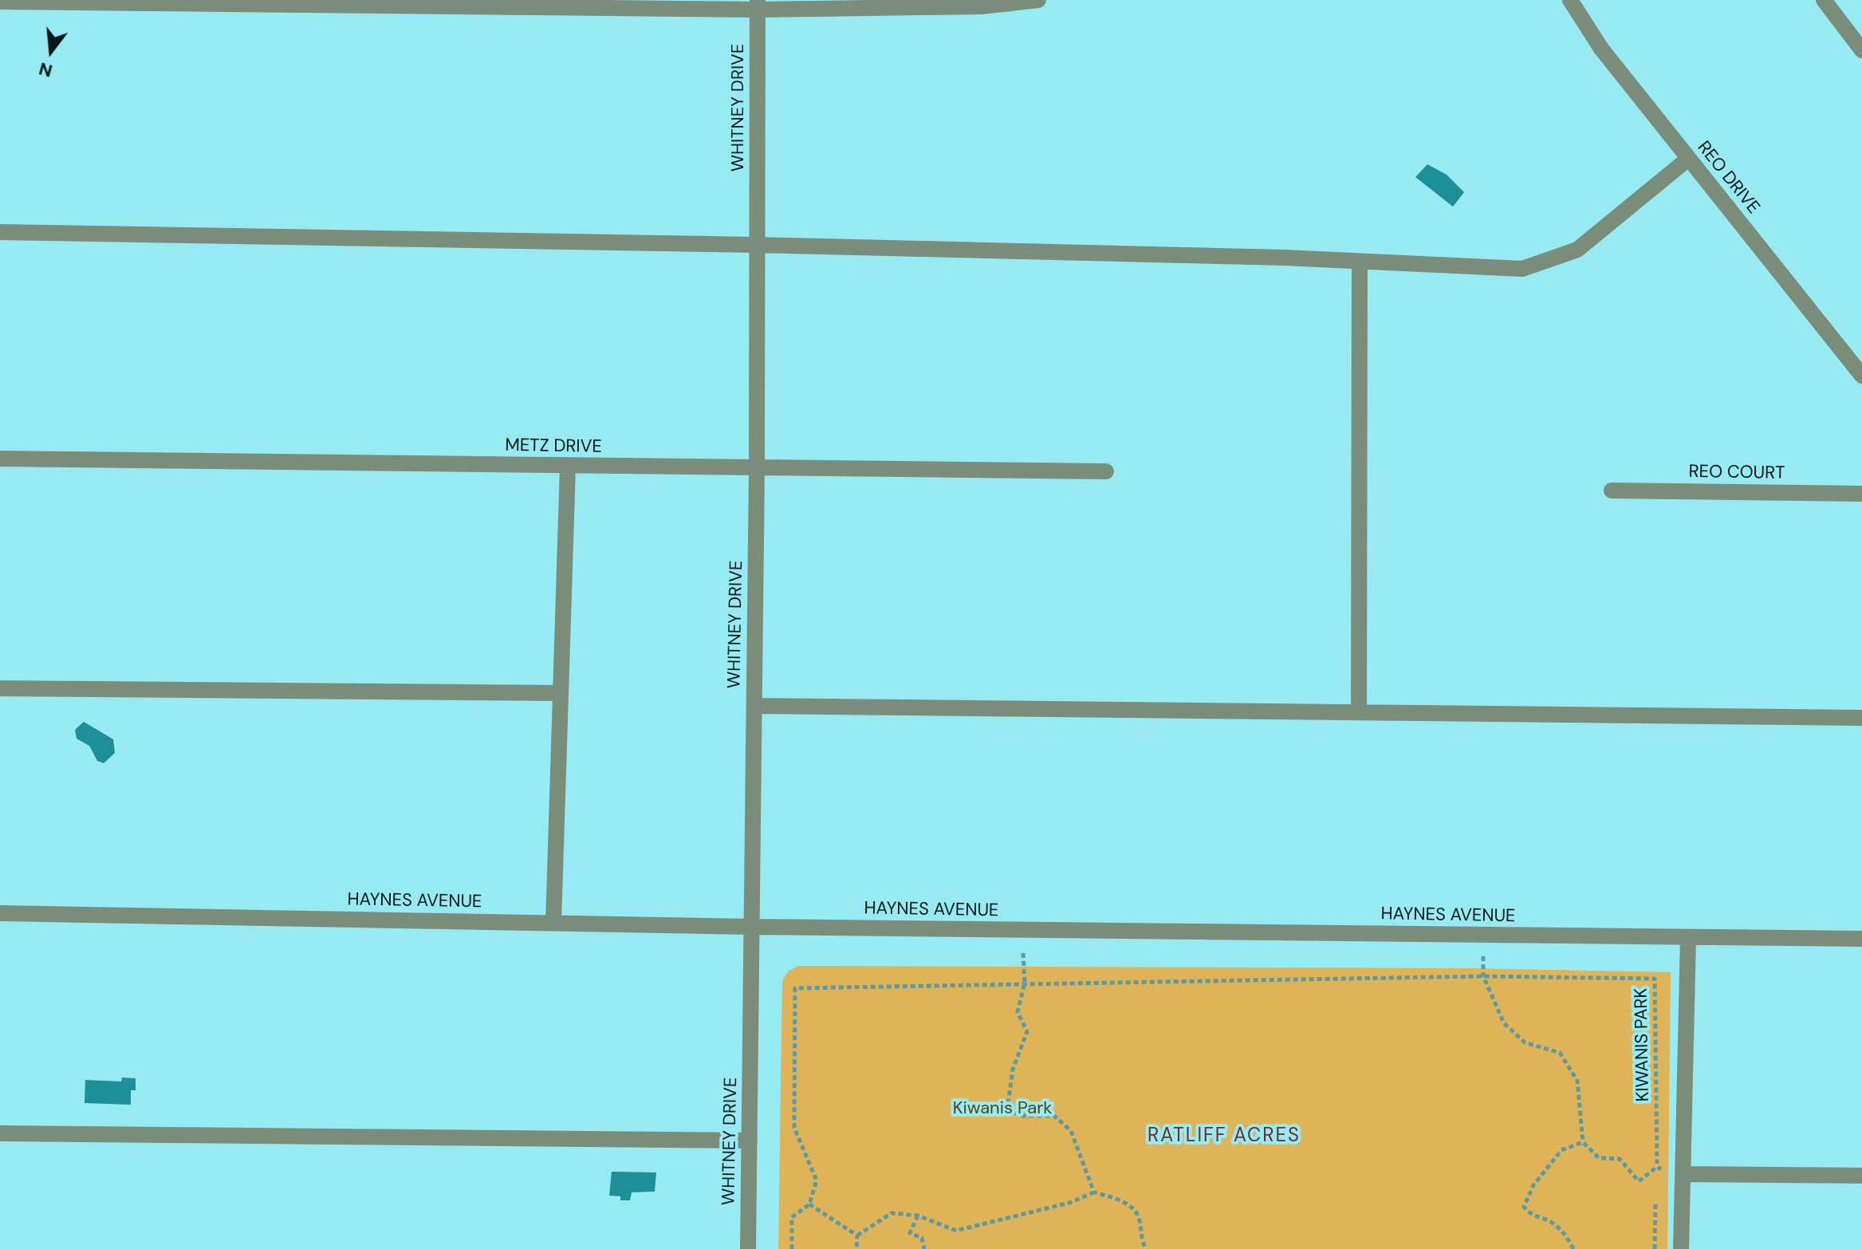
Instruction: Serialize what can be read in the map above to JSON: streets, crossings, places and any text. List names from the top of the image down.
{
  "streets": {
    "street": [
      "WHITNEY DRIVE",
      "REO DRIVE",
      "METZ DRIVE",
      "REO COURT",
      "HAYNES AVENUE"
    ],
    "path": ["KIWANIS PARK"]
  },
  "crossings": [
    ["WHITNEY DRIVE", "METZ DRIVE"],
    ["WHITNEY DRIVE", "HAYNES AVENUE"]
  ],
  "districts": ["RATLIFF ACRES"],
  "parks": ["Kiwanis Park"],
  "north": "bottom"
}
